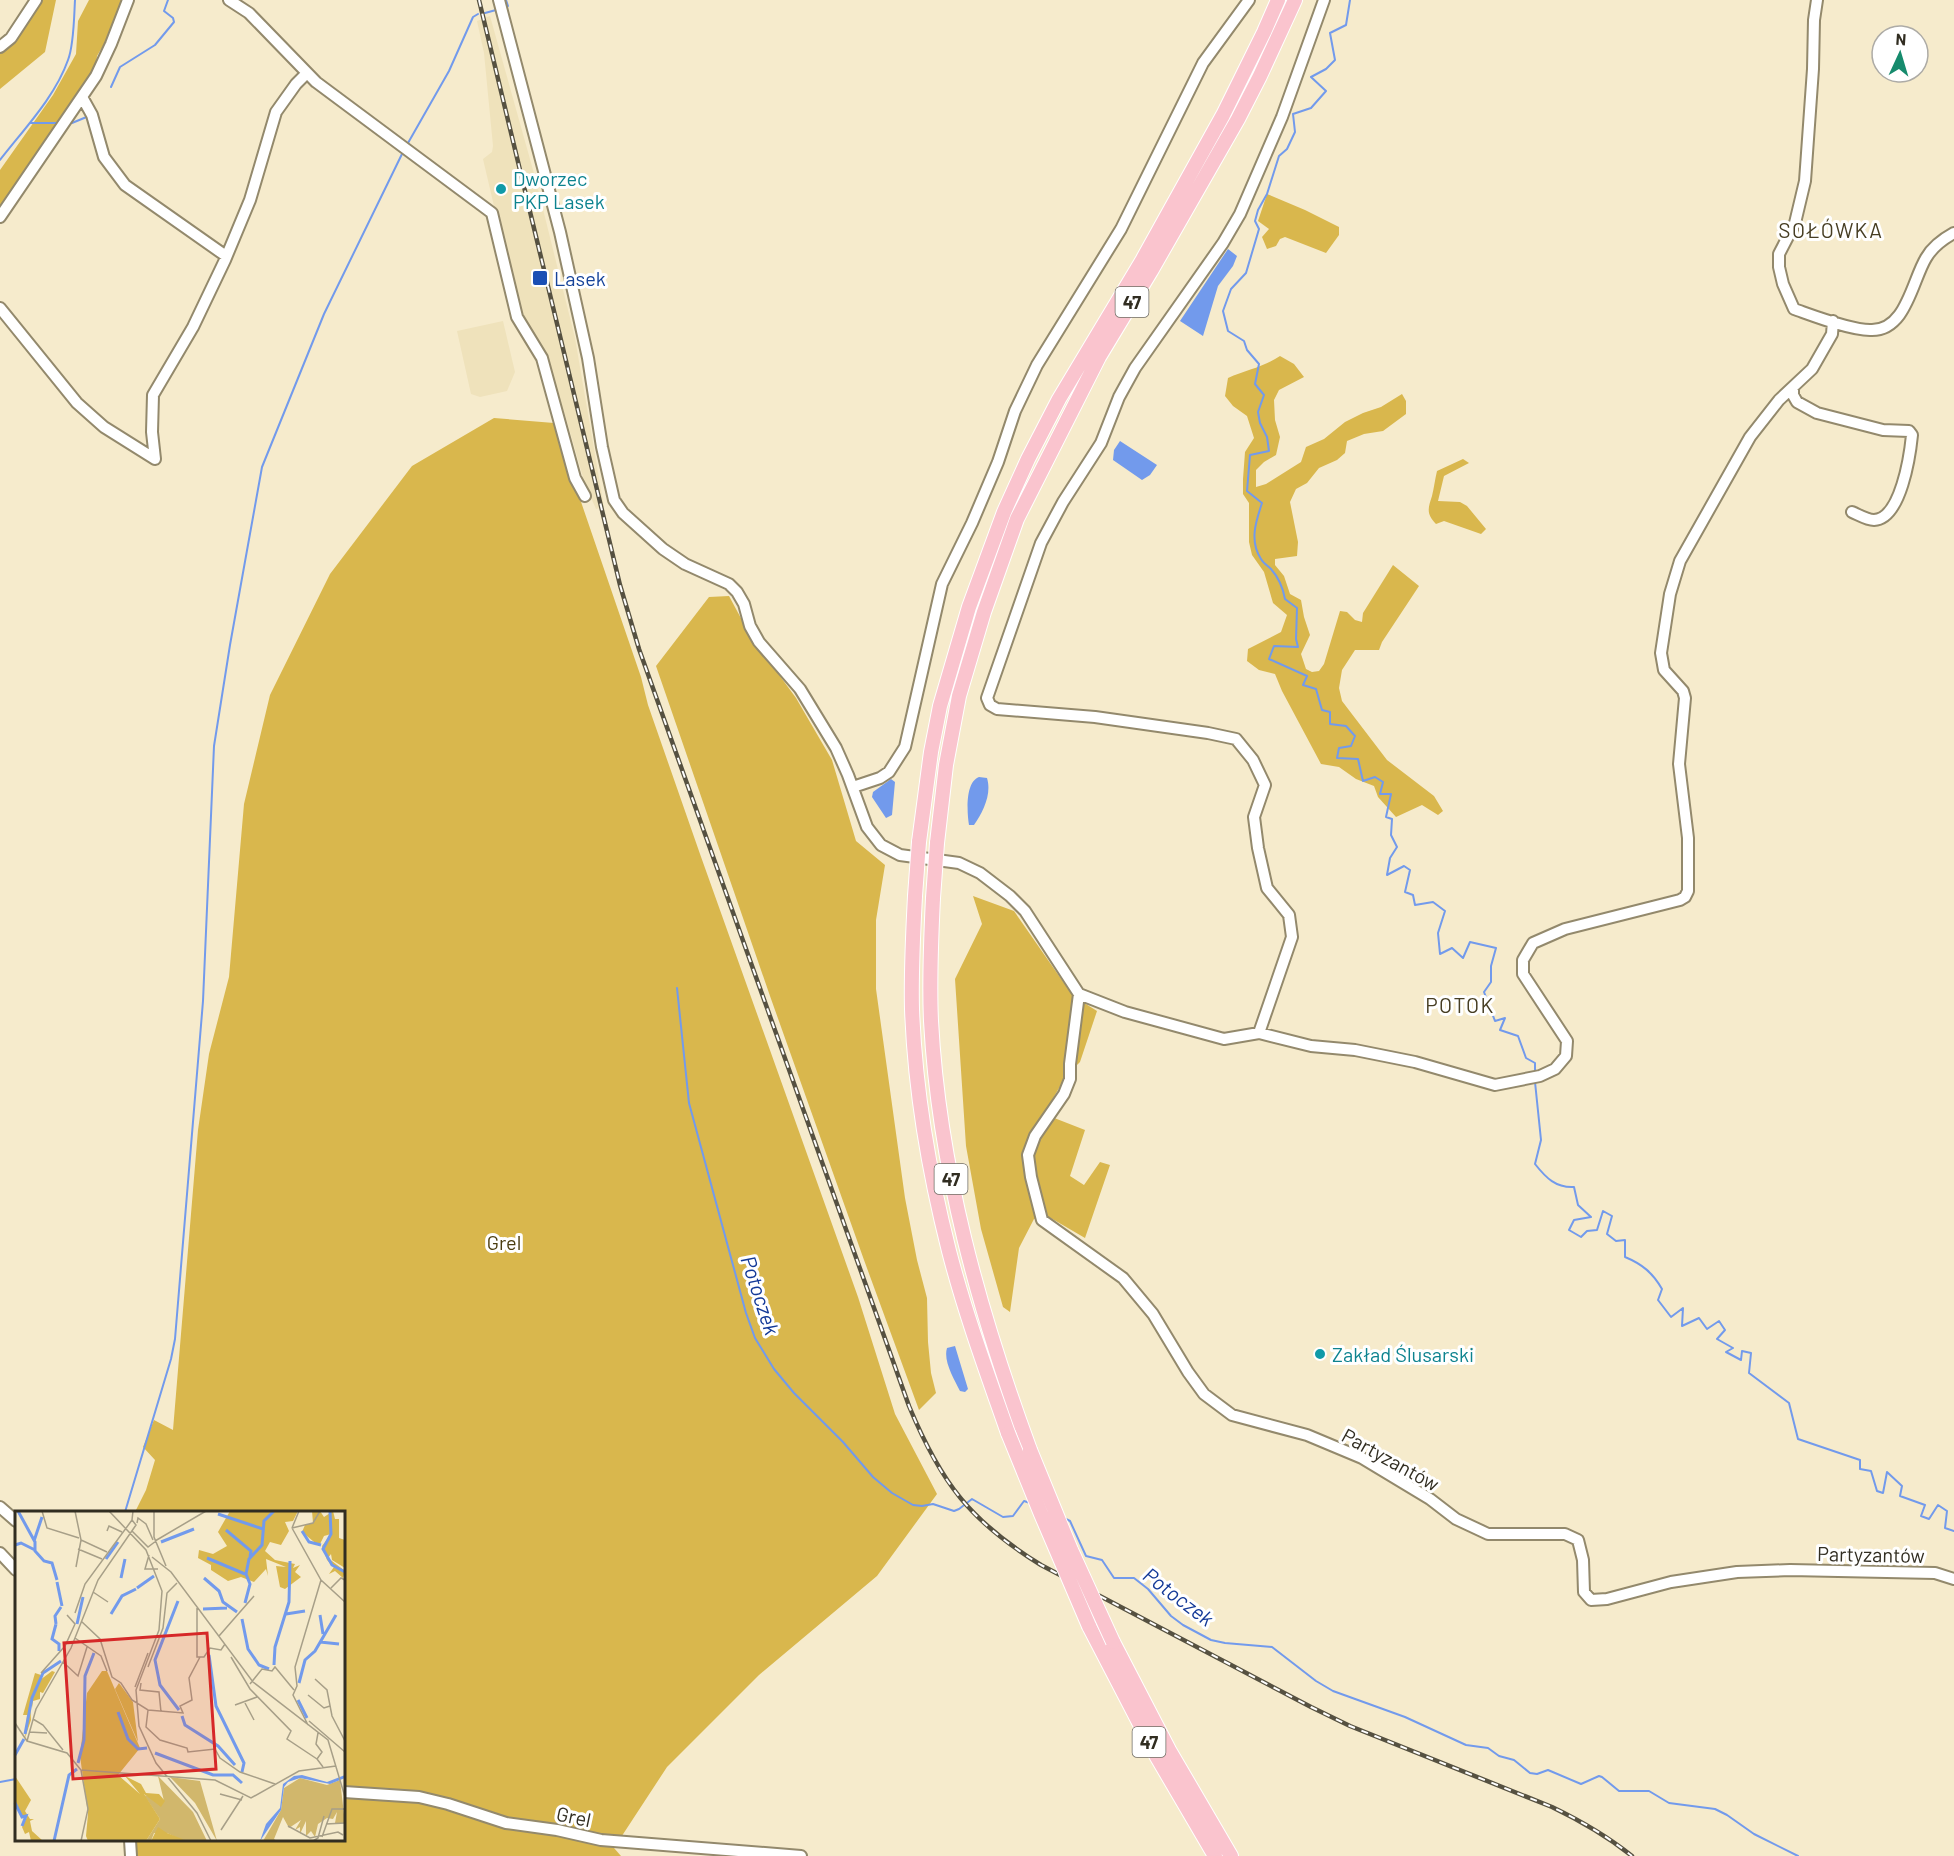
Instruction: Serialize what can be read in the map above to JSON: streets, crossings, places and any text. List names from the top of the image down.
{
  "streets": {
    "main road": ["47"],
    "street": ["Partyzantów", "Grel"]
  },
  "districts": ["SOŁÓWKA", "POTOK"],
  "water": ["Potoczek"],
  "parks": ["Grel"],
  "places": {
    "other": ["Dworzec PKP Lasek", "Zakład Ślusarski"],
    "transit": ["Lasek"]
  },
  "north": "top"
}
